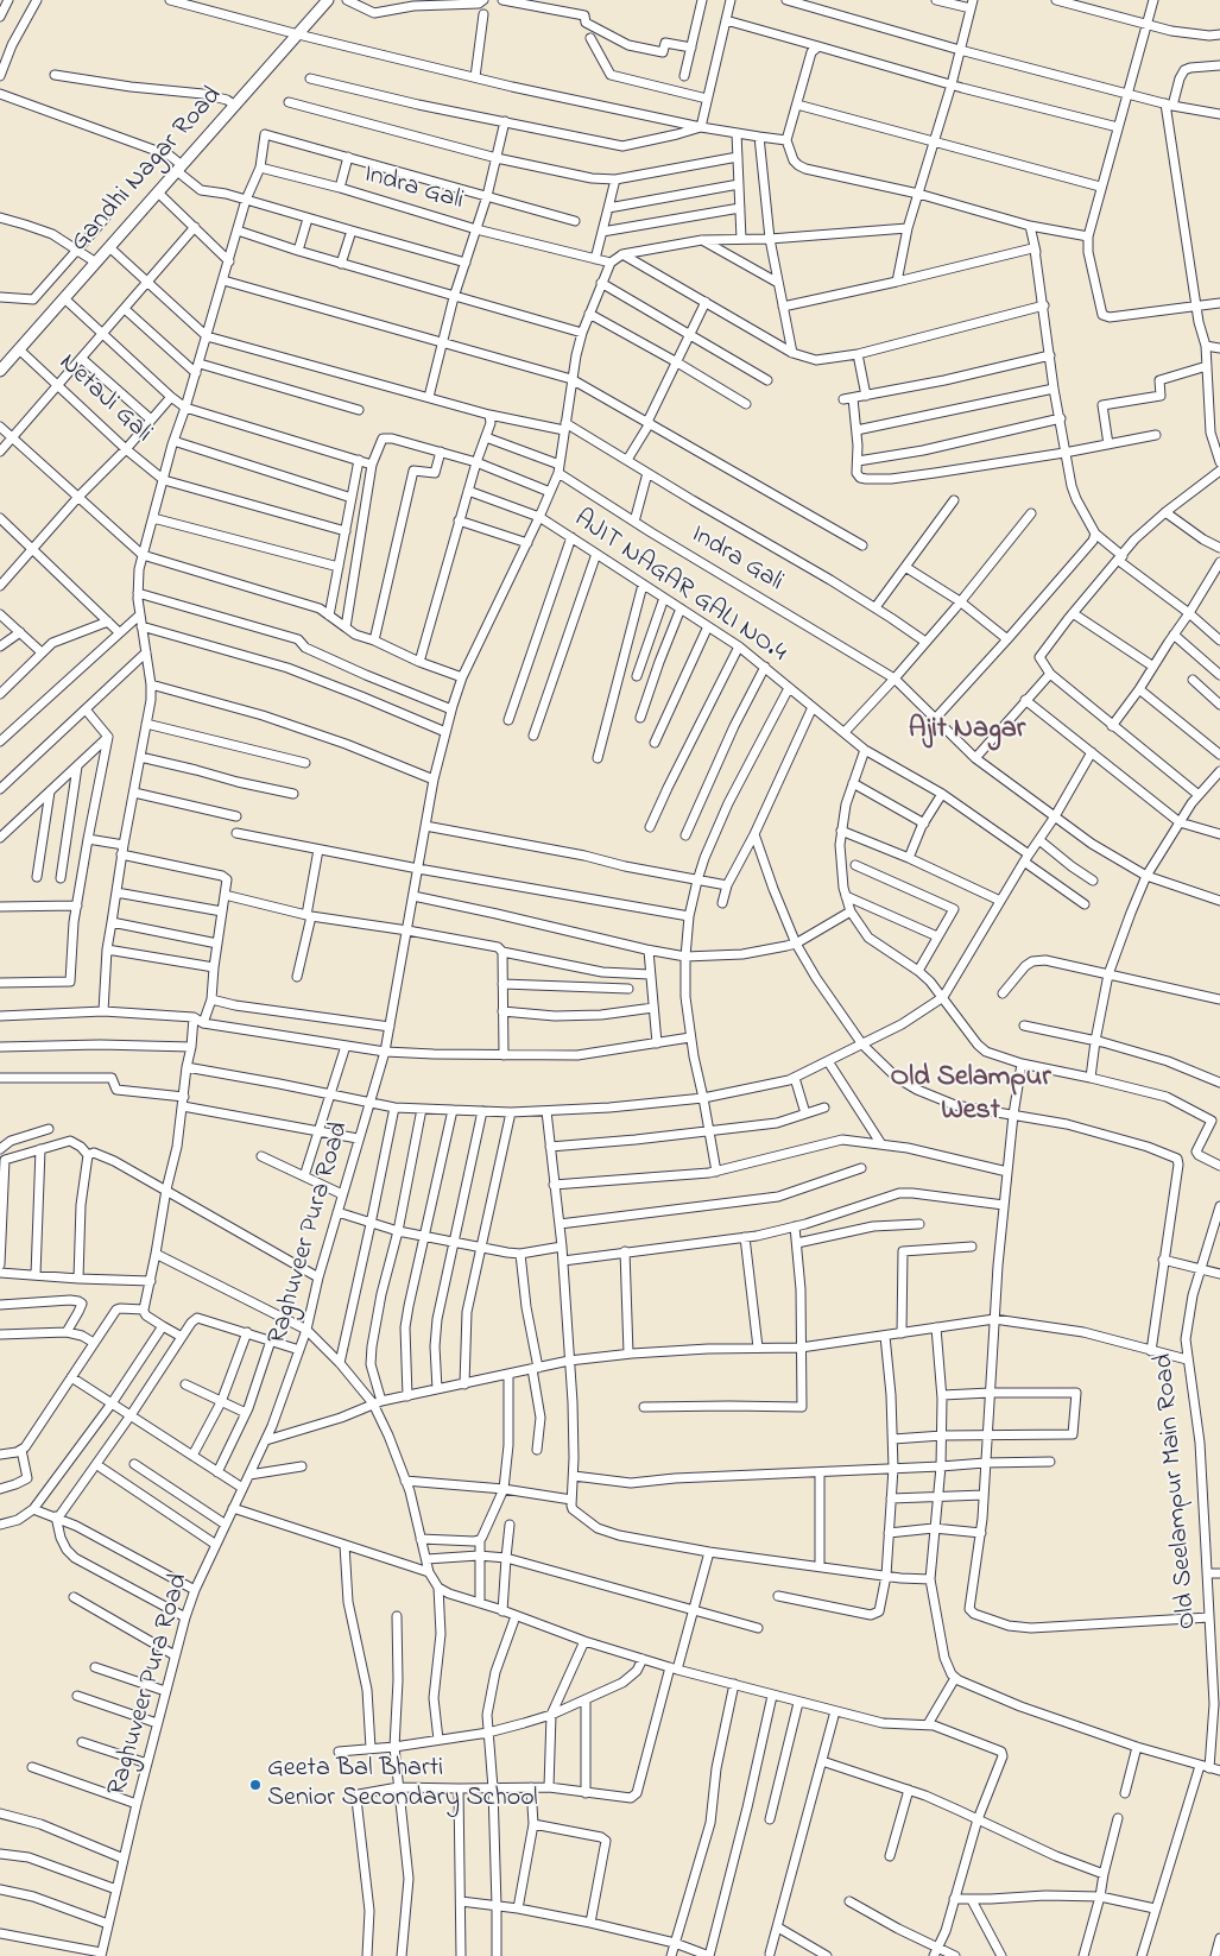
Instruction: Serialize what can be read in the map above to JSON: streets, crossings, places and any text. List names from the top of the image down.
{
  "streets": {
    "street": [
      "Gandhi Nagar Road",
      "Indra Gali",
      "NetaJi Gali",
      "AJIT NAGAR GALI NO.4",
      "Raghuveer Pura Road",
      "Old Seelampur Main Road"
    ]
  },
  "crossings": [
    ["Gandhi Nagar Road", "NetaJi Gali"],
    ["AJIT NAGAR GALI NO.4", "Raghuveer Pura Road"]
  ],
  "districts": ["Ajit Nagar", "Old Selampur West"],
  "places": ["Geeta Bal Bharti Senior Secondary School"]
}
